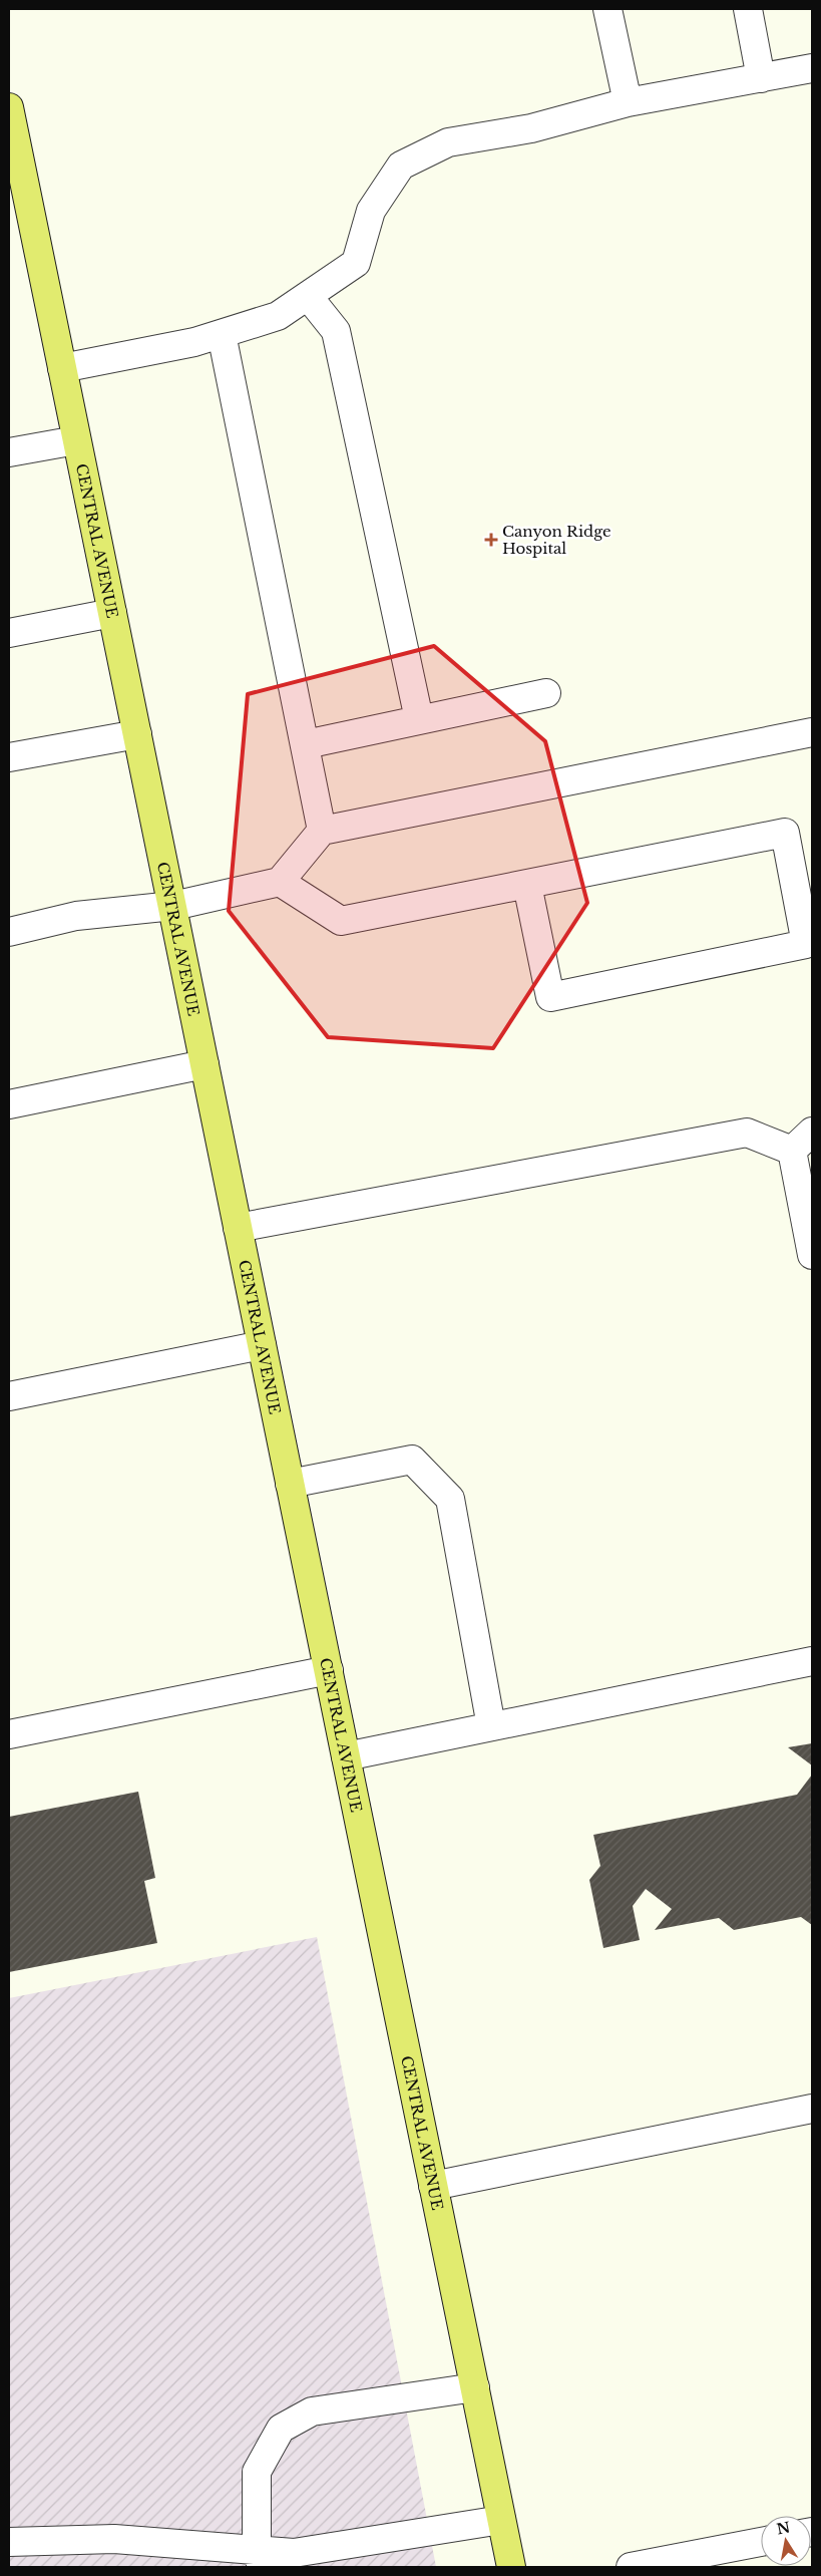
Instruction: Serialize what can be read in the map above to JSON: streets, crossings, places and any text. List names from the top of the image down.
{
  "streets": {
    "main road": ["CENTRAL AVENUE"]
  },
  "places": {
    "health": ["Canyon Ridge Hospital"]
  },
  "north": "top"
}
